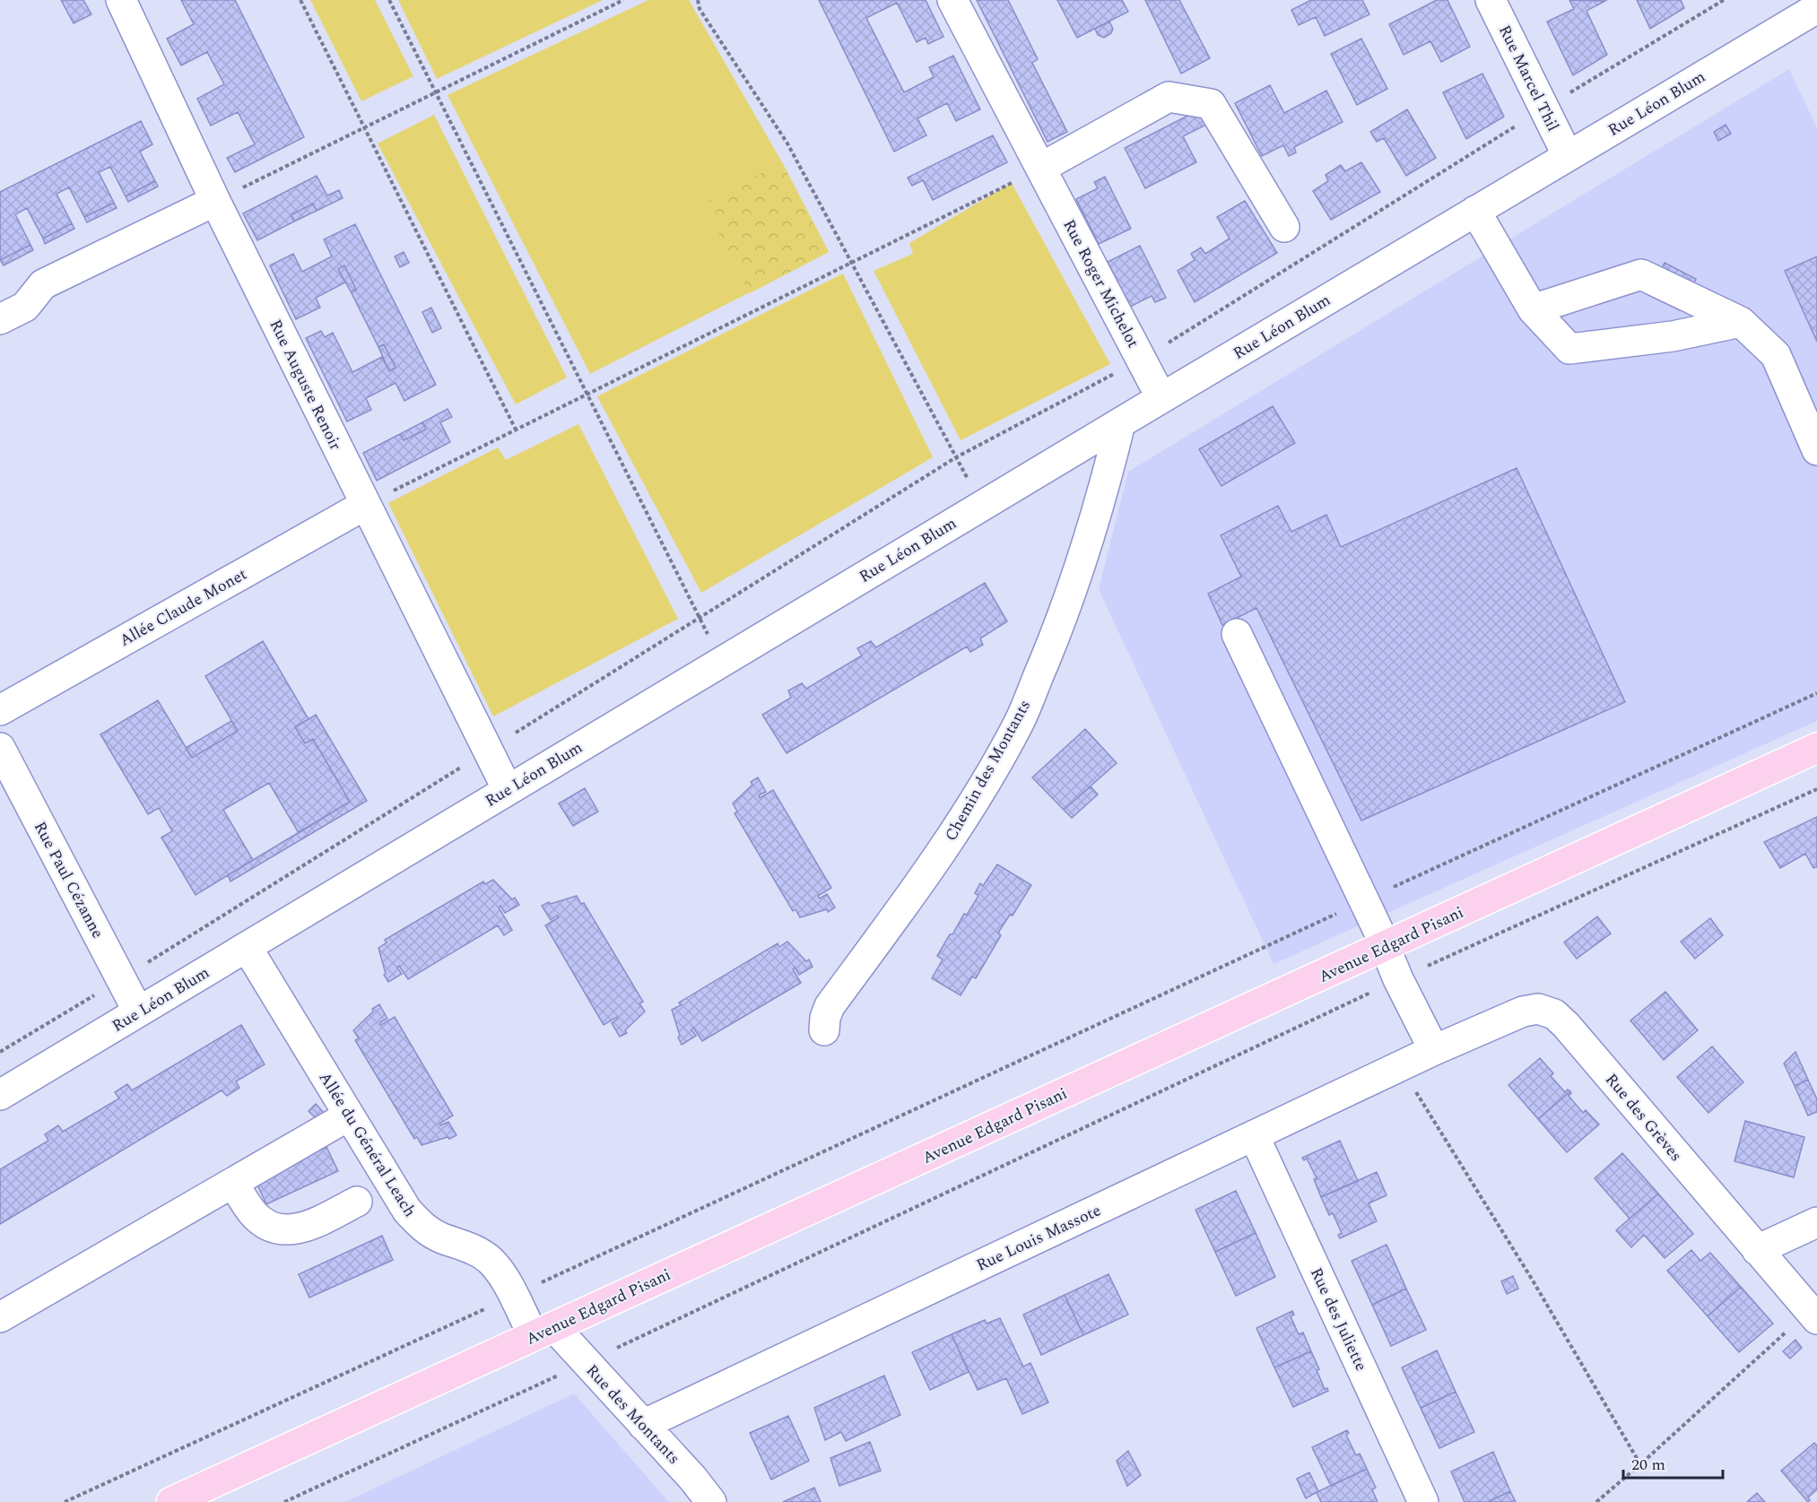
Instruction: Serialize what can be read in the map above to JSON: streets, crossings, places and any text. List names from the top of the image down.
{
  "streets": {
    "main road": ["Avenue Edgard Pisani"],
    "street": [
      "Rue Marcel Thil",
      "Rue Léon Blum",
      "Rue Roger Michelot",
      "Rue Auguste Renoir",
      "Allée Claude Monet",
      "Chemin des Montants",
      "Rue Paul Cézanne",
      "Rue des Grèves",
      "Allée du Général Leach",
      "Rue Louis Massote",
      "Rue des Juliette",
      "Rue des Montants"
    ]
  },
  "crossings": [
    ["Rue Marcel Thil", "Rue Léon Blum"],
    ["Rue Léon Blum", "Rue Roger Michelot"],
    ["Rue Léon Blum", "Rue Auguste Renoir"],
    ["Rue Léon Blum", "Chemin des Montants"],
    ["Rue Léon Blum", "Rue Paul Cézanne"],
    ["Rue Léon Blum", "Allée du Général Leach"],
    ["Rue Auguste Renoir", "Allée Claude Monet"],
    ["Avenue Edgard Pisani", "Allée du Général Leach"],
    ["Avenue Edgard Pisani", "Rue des Montants"],
    ["Rue des Grèves", "Rue Louis Massote"],
    ["Allée du Général Leach", "Rue des Montants"],
    ["Rue Louis Massote", "Rue des Juliette"],
    ["Rue Louis Massote", "Rue des Montants"]
  ],
  "scale_bar": "20 m"
}
